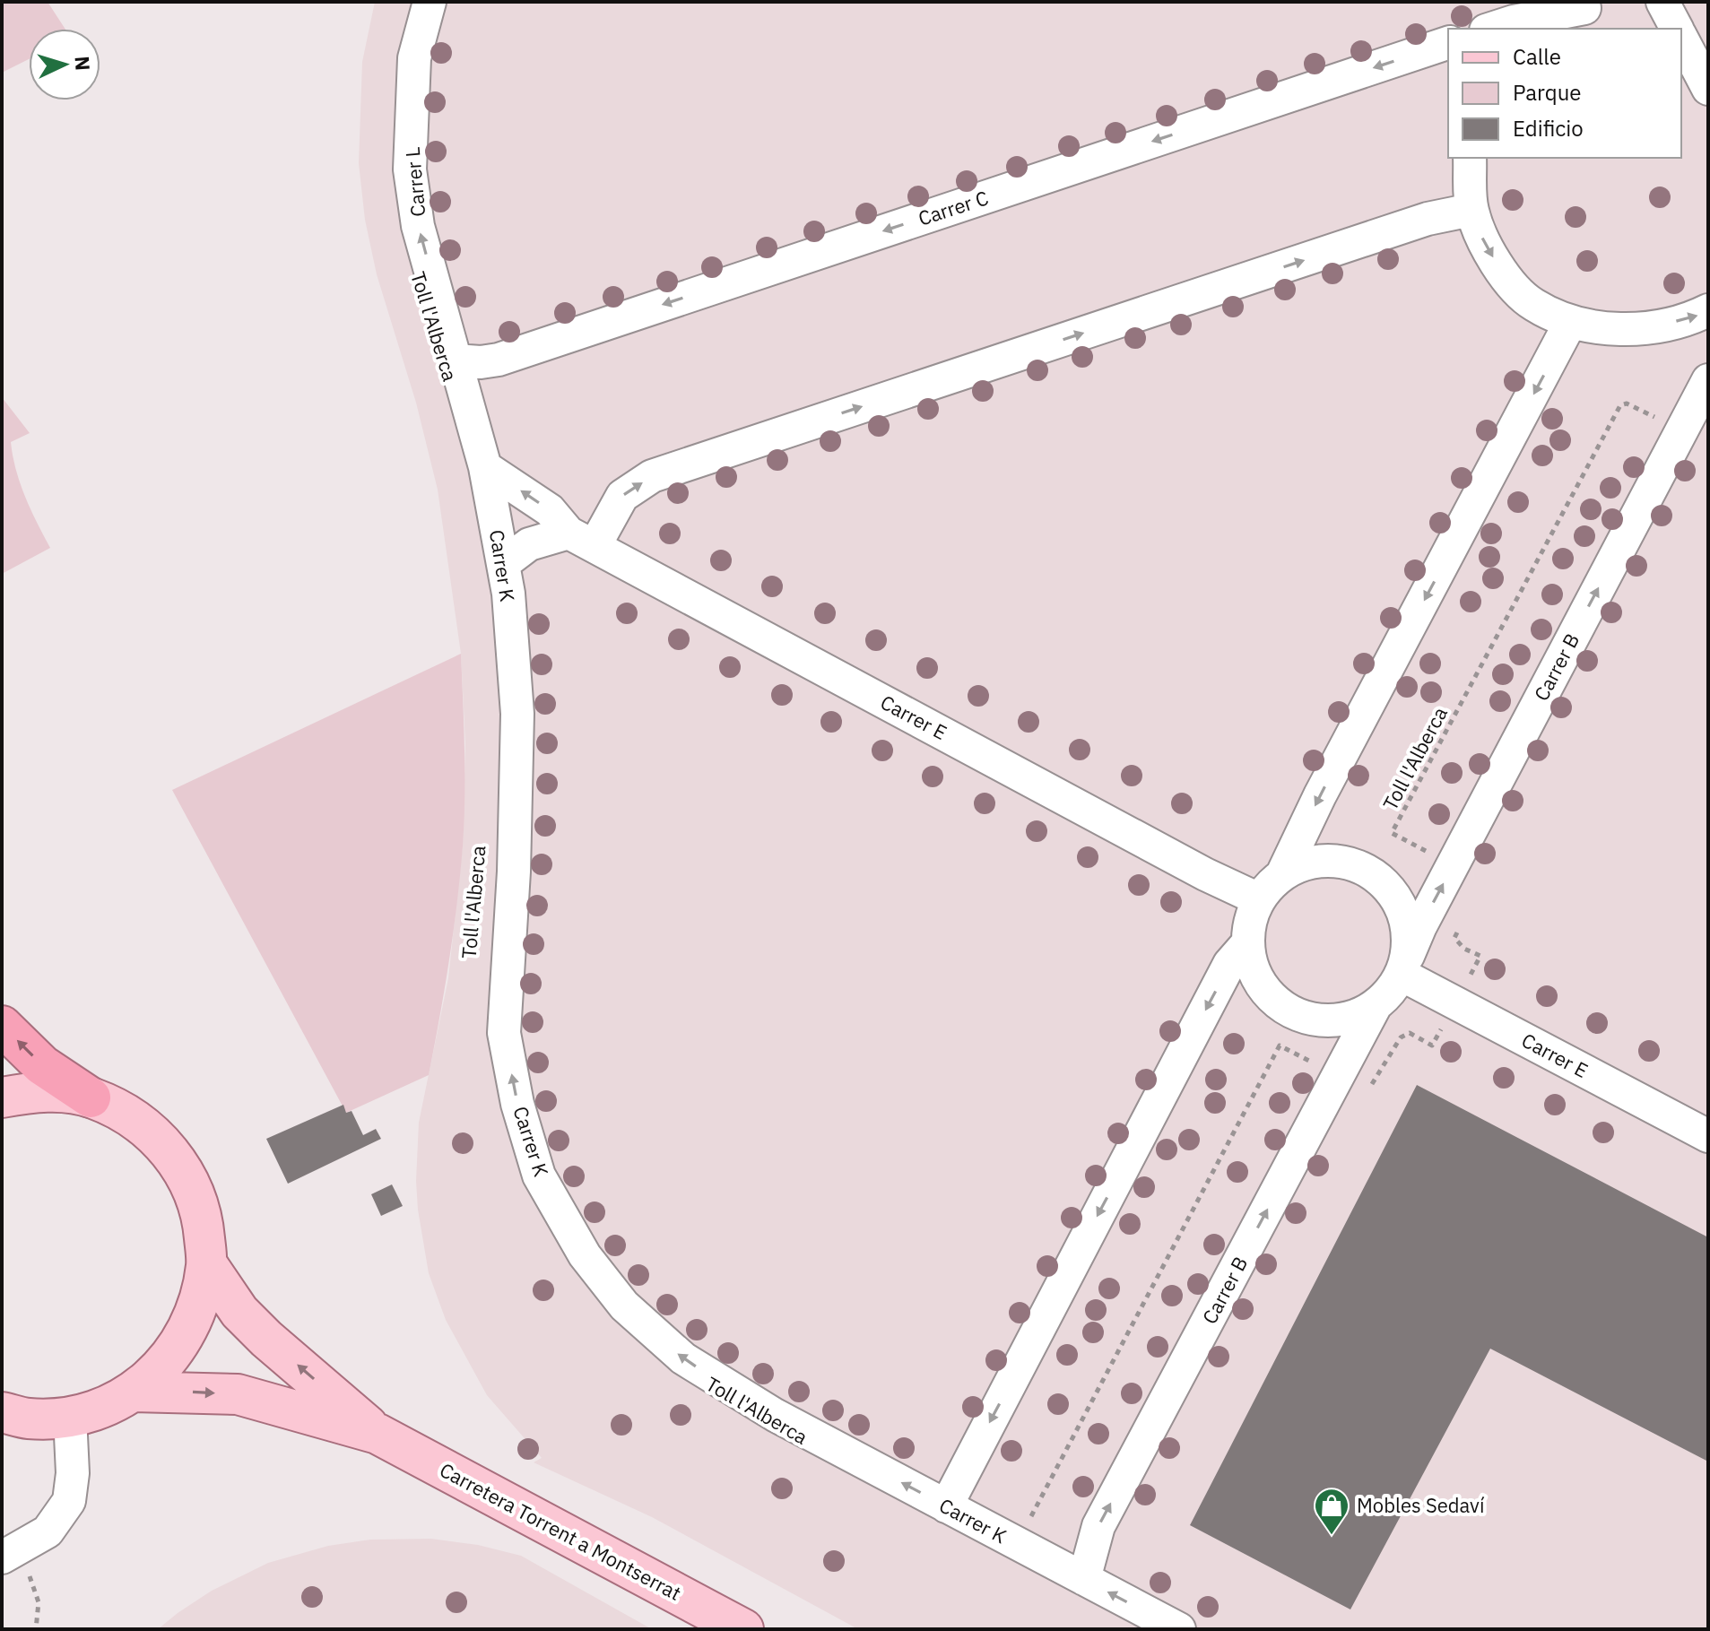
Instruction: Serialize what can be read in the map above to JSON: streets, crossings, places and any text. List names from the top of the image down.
{
  "streets": {
    "main road": ["Carretera Torrent a Montserrat"],
    "street": [
      "Carrer L",
      "Carrer C",
      "Carrer K",
      "Carrer B",
      "Carrer E"
    ],
    "path": ["Toll l'Alberca"]
  },
  "crossings": [
    ["Carrer L", "Carrer C"],
    ["Carrer L", "Carrer K"],
    ["Carrer C", "Carrer K"],
    ["Toll l'Alberca", "Carrer B"],
    ["Carrer K", "Carrer B"],
    ["Carrer K", "Carrer E"],
    ["Carrer B", "Carrer E"]
  ],
  "one_way": ["Carrer L", "Carrer K"],
  "places": {
    "shop": ["Mobles Sedaví"]
  },
  "legend": ["Calle", "Parque", "Edificio"],
  "north": "right"
}
